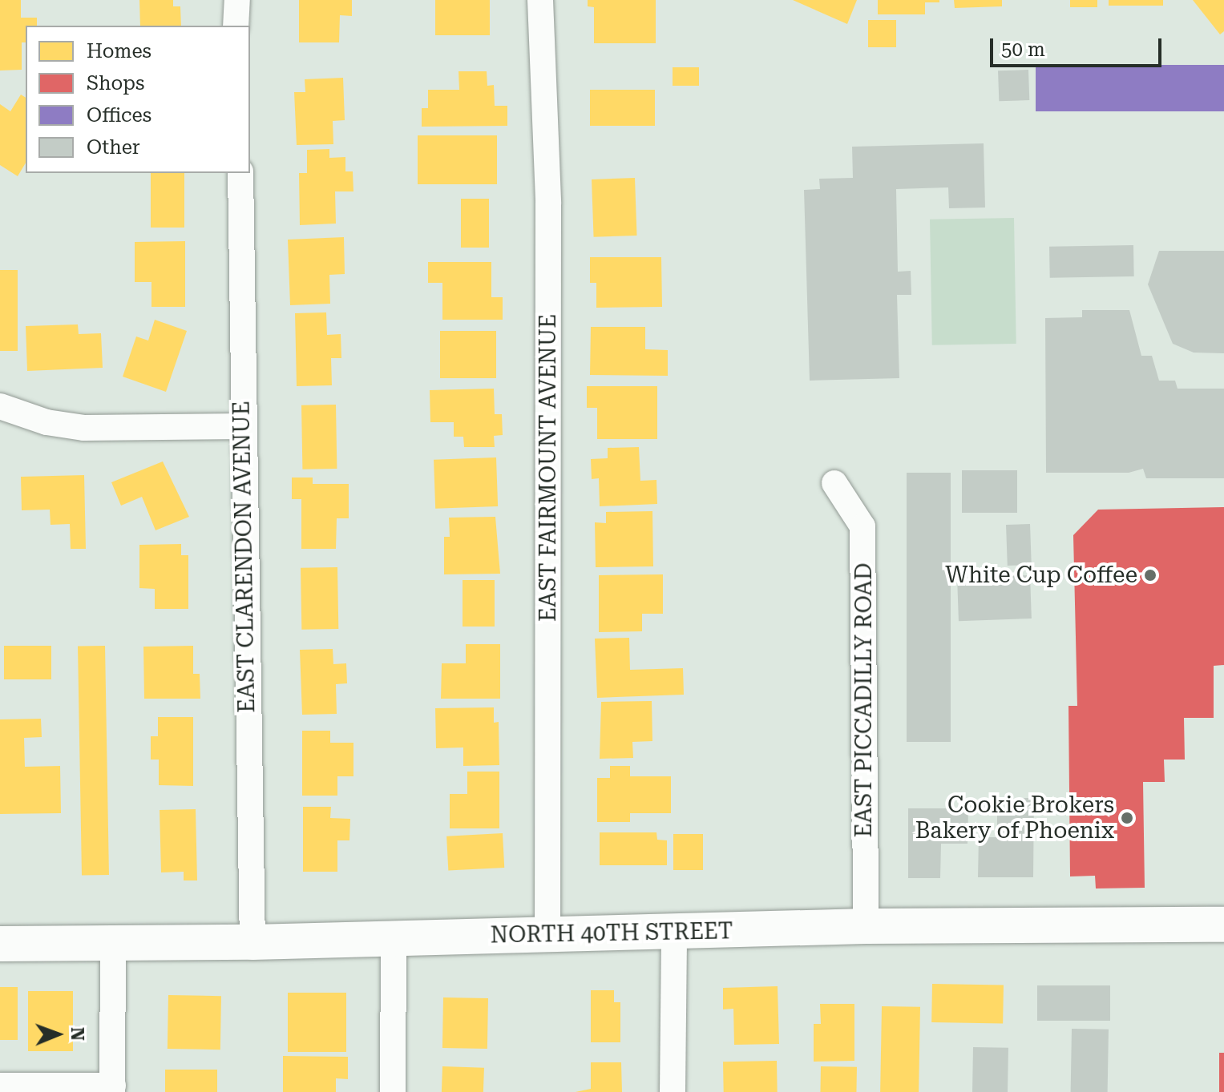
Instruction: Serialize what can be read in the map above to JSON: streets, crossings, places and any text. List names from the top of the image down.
{
  "streets": {
    "main road": ["NORTH 40TH STREET"],
    "street": ["EAST FAIRMOUNT AVENUE", "EAST CLARENDON AVENUE", "EAST PICCADILLY ROAD"]
  },
  "crossings": [
    ["EAST FAIRMOUNT AVENUE", "NORTH 40TH STREET"],
    ["EAST CLARENDON AVENUE", "NORTH 40TH STREET"],
    ["EAST PICCADILLY ROAD", "NORTH 40TH STREET"]
  ],
  "places": ["White Cup Coffee", "Cookie Brokers Bakery of Phoenix"],
  "legend": [
    "Homes",
    "Shops",
    "Offices",
    "Other"
  ],
  "scale_bar": "50 m",
  "north": "right"
}
